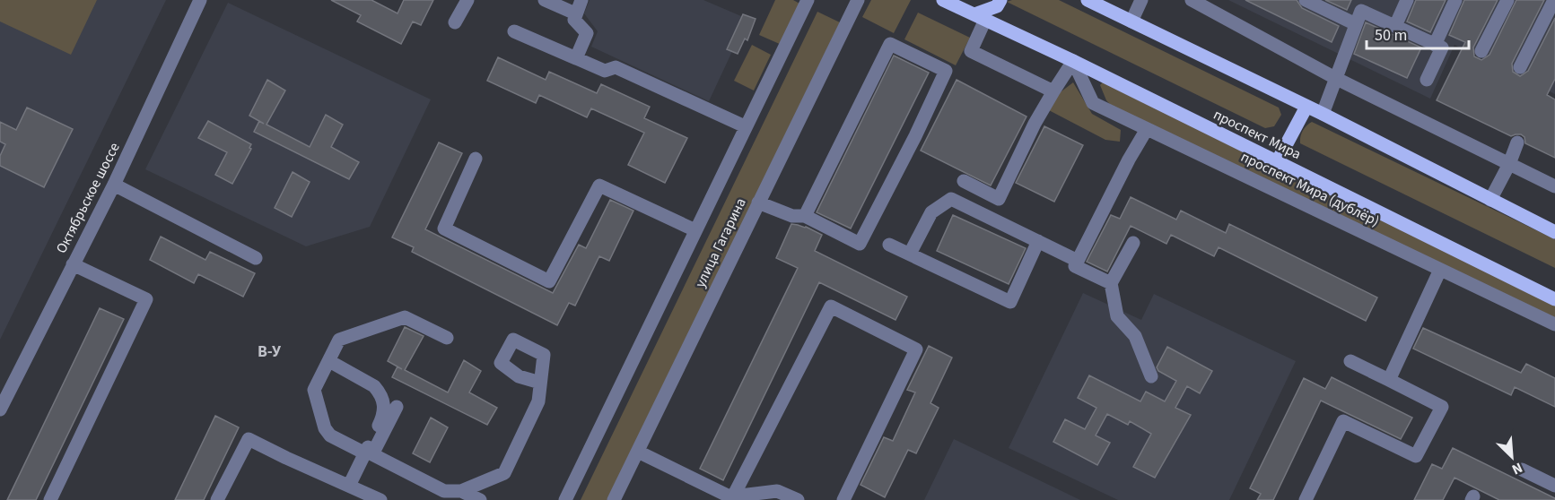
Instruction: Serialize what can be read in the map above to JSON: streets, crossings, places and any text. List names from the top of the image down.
{
  "streets": {
    "main road": ["проспект Мира"],
    "street": ["проспект Мира (дублёр)", "Октябрьское шоссе", "улица Гагарина"]
  },
  "crossings": [
    ["проспект Мира", "проспект Мира (дублёр)"]
  ],
  "districts": ["В-У"],
  "scale_bar": "50 m",
  "north": "bottom right"
}
